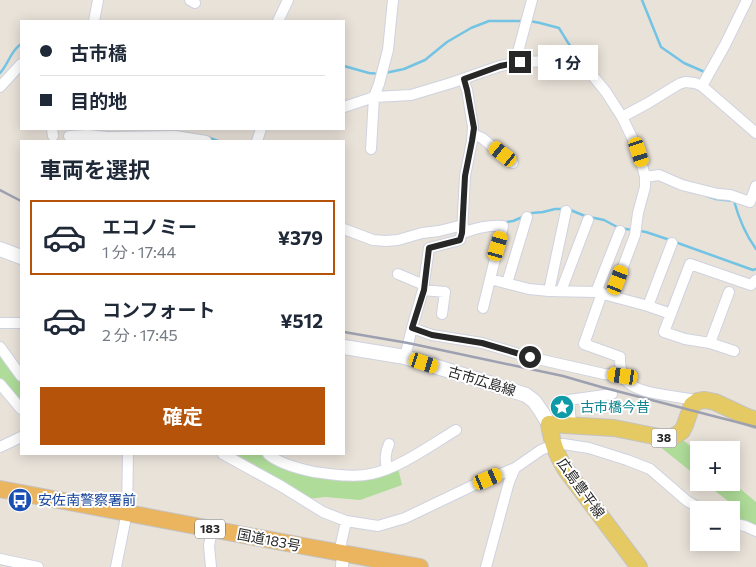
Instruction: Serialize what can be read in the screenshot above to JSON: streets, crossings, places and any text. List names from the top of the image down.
{
  "streets": {
    "highway": ["183", "国道183号"],
    "main road": ["古市広島線", "38", "広島豊平線"]
  },
  "crossings": [
    ["古市広島線", "38"],
    ["古市広島線", "広島豊平線"],
    ["38", "広島豊平線"]
  ],
  "places": {
    "place": ["古市橋今昔"],
    "bus stop": ["安佐南警察署前"]
  },
  "page": {
    "banner": ["古市橋", "目的地"],
    "bubble": "1 分",
    "heading": "車両を選択",
    "list": [
      {
        "name": "エコノミー",
        "note": "1 分 · 17:44",
        "value": "¥379"
      },
      {
        "name": "コンフォート",
        "note": "2 分 · 17:45",
        "value": "¥512"
      }
    ],
    "buttons": "確定",
    "map_buttons": ["+", "−"]
  }
}
